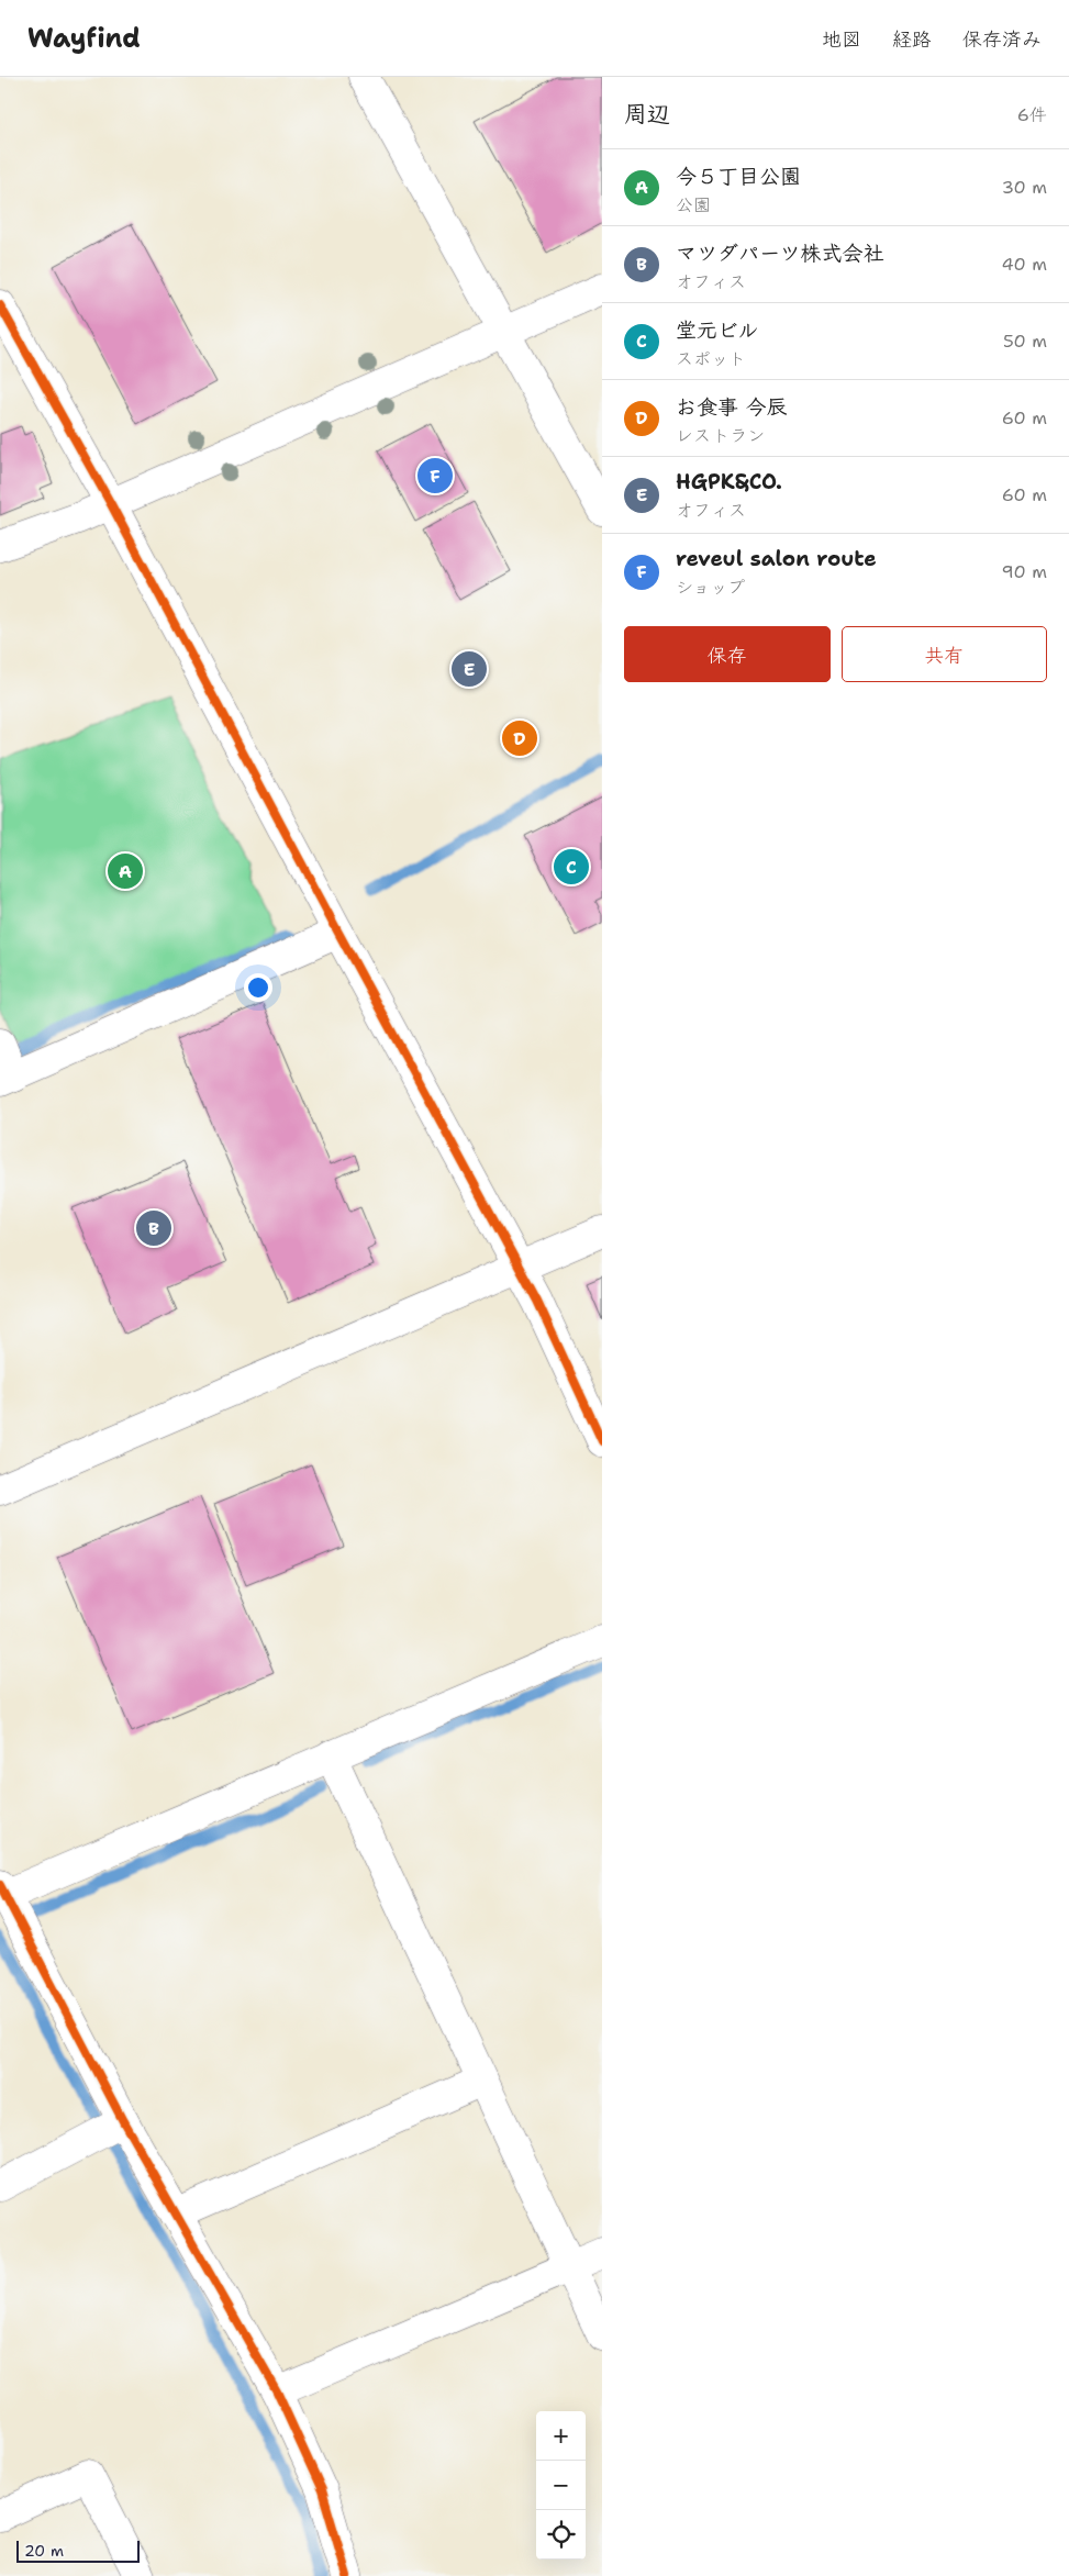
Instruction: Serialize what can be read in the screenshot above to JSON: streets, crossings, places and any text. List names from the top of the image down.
{
  "scale_bar": "20 m",
  "page": {
    "header": "Wayfind",
    "nav": ["地図", "経路", "保存済み"],
    "heading": ["周辺", "6件"],
    "list": [
      {
        "mark": "A",
        "name": "今５丁目公園",
        "note": "公園",
        "value": "30 m"
      },
      {
        "mark": "B",
        "name": "マツダパーツ株式会社",
        "note": "オフィス",
        "value": "40 m"
      },
      {
        "mark": "C",
        "name": "堂元ビル",
        "note": "スポット",
        "value": "50 m"
      },
      {
        "mark": "D",
        "name": "お食事 今辰",
        "note": "レストラン",
        "value": "60 m"
      },
      {
        "mark": "E",
        "name": "HGPK&CO.",
        "note": "オフィス",
        "value": "60 m"
      },
      {
        "mark": "F",
        "name": "reveul salon route",
        "note": "ショップ",
        "value": "90 m"
      }
    ],
    "pins": [
      "F",
      "E",
      "D",
      "C",
      "A",
      "B"
    ],
    "buttons": ["保存", "共有"],
    "map_buttons": ["+", "−"],
    "scale": "20 m"
  }
}
